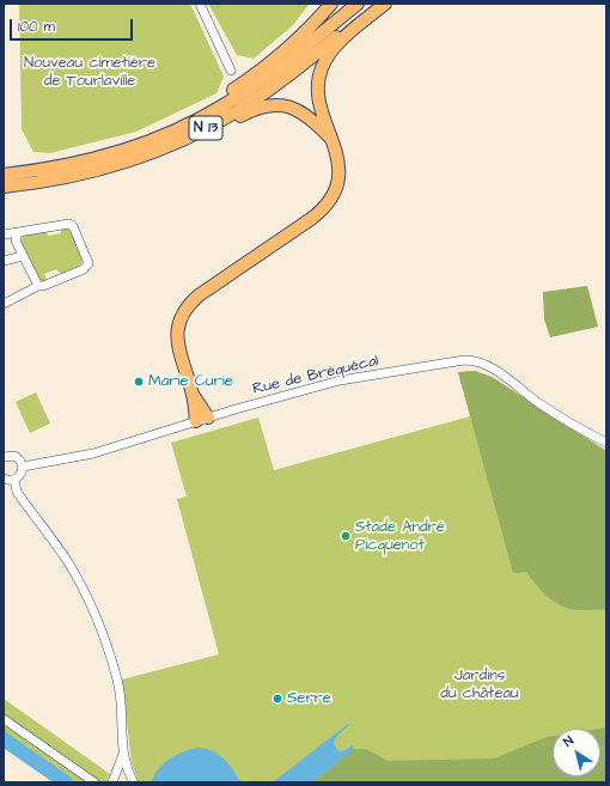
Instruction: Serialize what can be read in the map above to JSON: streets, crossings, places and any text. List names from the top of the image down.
{
  "streets": {
    "highway": ["N 13"],
    "street": ["Rue de Bréquécal"]
  },
  "parks": ["Nouveau cimetière de Tourlaville", "Jardins du château"],
  "places": ["Marie Curie", "Stade André Picquenot", "Serre"],
  "scale_bar": "100 m",
  "north": "top left"
}
